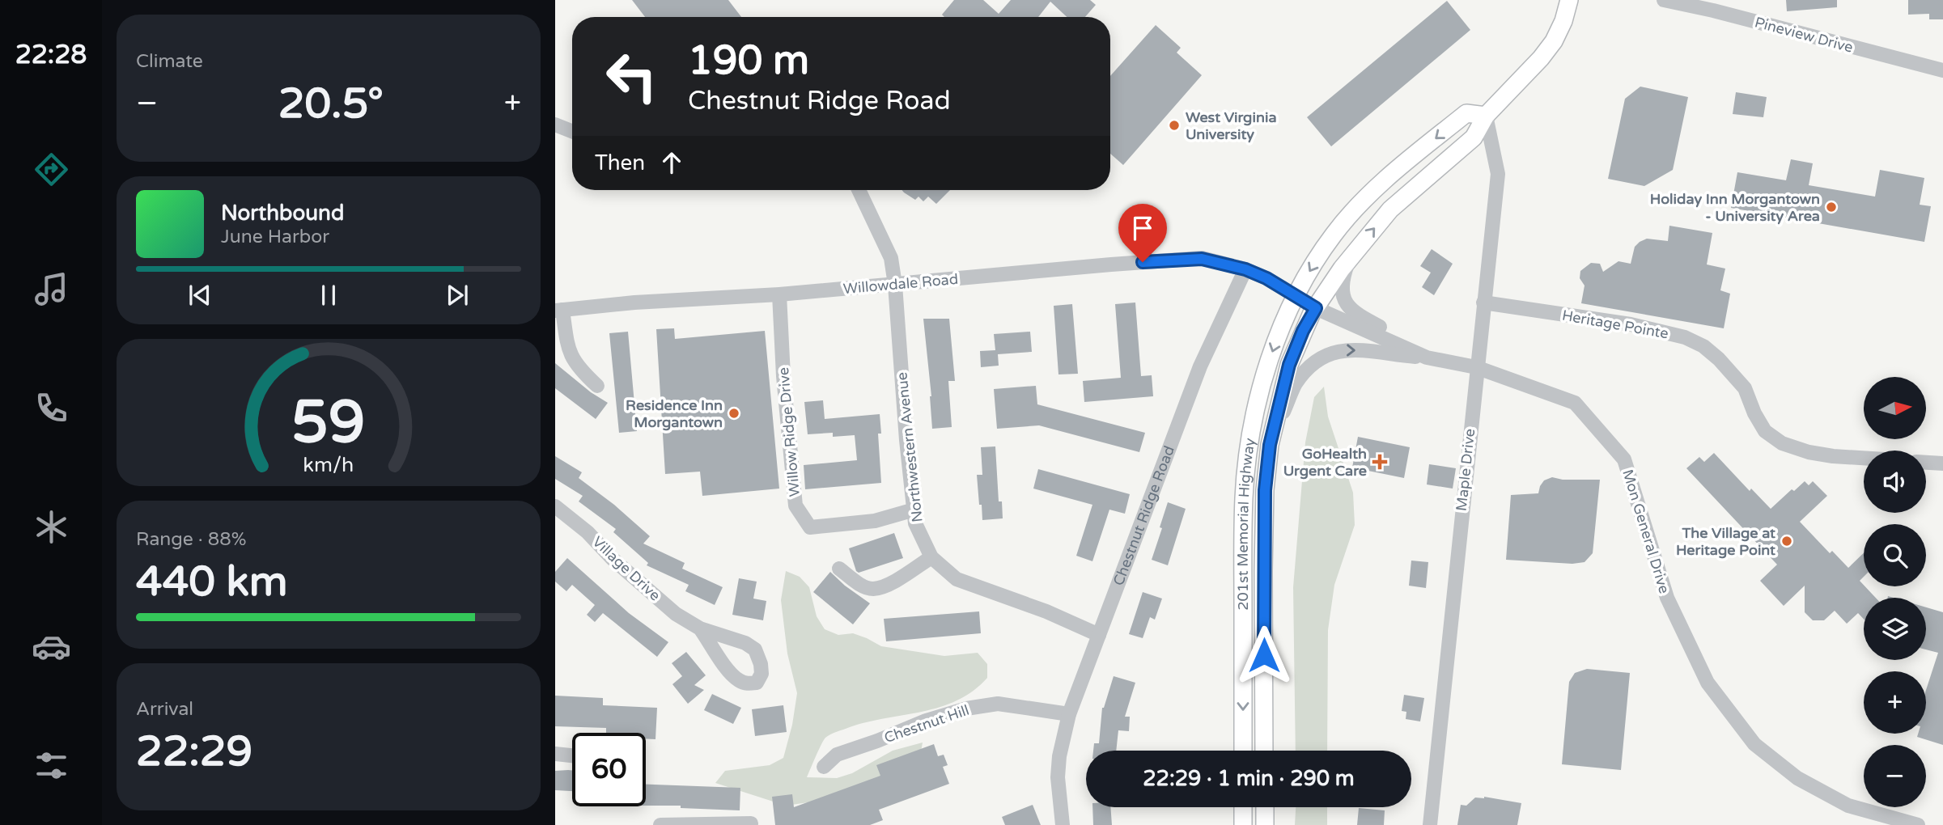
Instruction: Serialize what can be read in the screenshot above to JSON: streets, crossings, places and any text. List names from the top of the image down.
{
  "streets": {
    "main road": ["201st Memorial Highway"],
    "street": [
      "Pineview Drive",
      "Willowdale Road",
      "Heritage Pointe",
      "Willow Ridge Drive",
      "Northwestern Avenue",
      "Maple Drive",
      "Chestnut Ridge Road",
      "Mon General Drive",
      "Village Drive",
      "Chestnut Hill"
    ]
  },
  "crossings": [
    ["Willowdale Road", "Willow Ridge Drive"],
    ["Willowdale Road", "Northwestern Avenue"],
    ["Willowdale Road", "Chestnut Ridge Road"],
    ["Heritage Pointe", "Maple Drive"],
    ["Willow Ridge Drive", "Northwestern Avenue"],
    ["Northwestern Avenue", "Chestnut Ridge Road"],
    ["Maple Drive", "Mon General Drive"],
    ["Chestnut Ridge Road", "Chestnut Hill"],
    ["201st Memorial Highway", "Mon General Drive"]
  ],
  "places": {
    "other": [
      "West Virginia University",
      "Holiday Inn Morgantown - University Area",
      "Residence Inn Morgantown",
      "The Village at Heritage Point"
    ],
    "health": ["GoHealth Urgent Care"]
  },
  "north": "right",
  "page": {
    "tabs": "22:28",
    "tile": [
      "Climate",
      ["Range · 88%", "440 km"],
      ["Arrival", "22:29"]
    ],
    "turn": ["190 m", "Chestnut Ridge Road"],
    "heat": ["−", "20.5°", "+"],
    "then": "Then",
    "song": ["Northbound", "June Harbor"],
    "map_buttons": ["+", "−"],
    "limit": "60",
    "trip": "22:29 · 1 min · 290 m",
    "gauge": ["59", "km/h"]
  }
}
